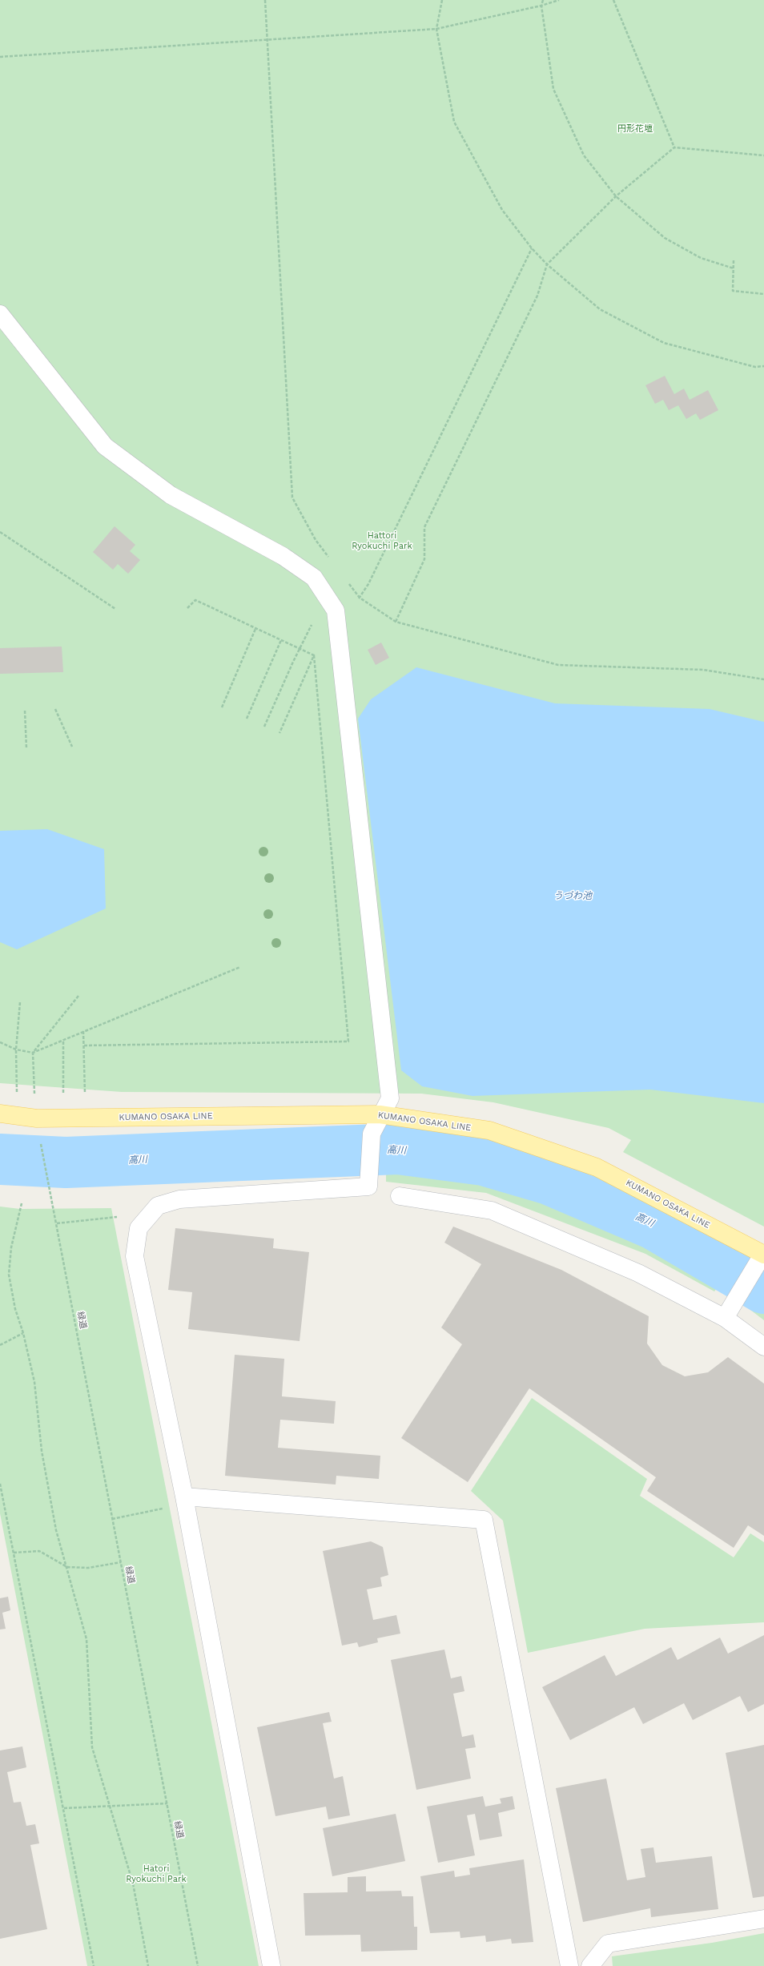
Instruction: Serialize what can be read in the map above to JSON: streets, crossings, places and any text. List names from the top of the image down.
{
  "streets": {
    "main road": ["KUMANO OSAKA LINE"],
    "path": ["緑道"]
  },
  "water": ["うづわ池", "高川"],
  "parks": ["円形花壇", "Hattori Ryokuchi Park", "Hatori Ryokuchi Park"]
}
